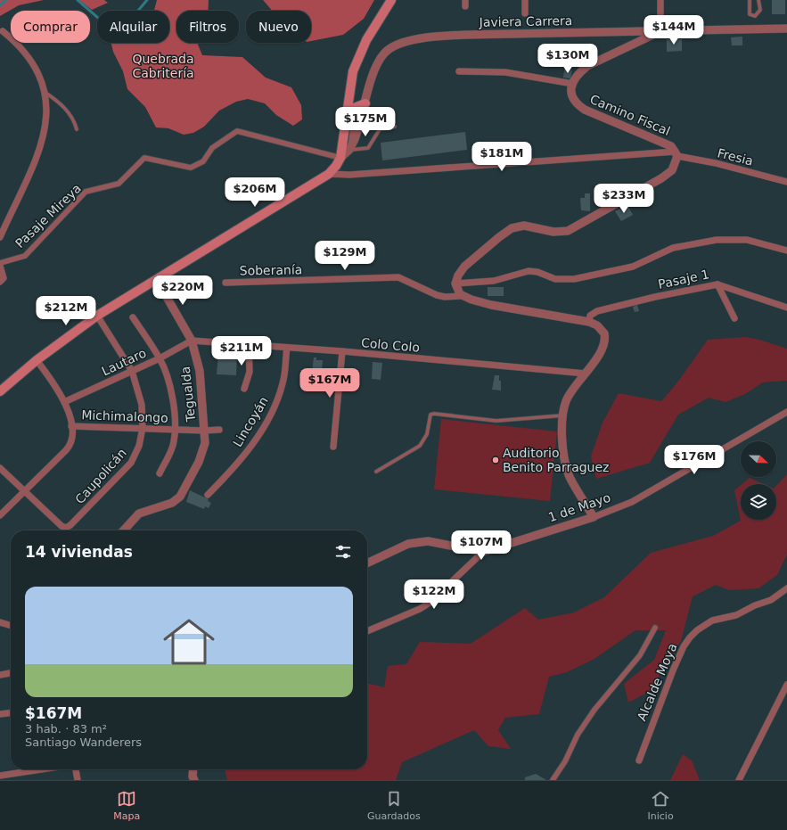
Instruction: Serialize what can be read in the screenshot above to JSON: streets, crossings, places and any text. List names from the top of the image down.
{
  "streets": {
    "street": [
      "Javiera Carrera",
      "Camino Fiscal",
      "Fresia",
      "Pasaje Mireya",
      "Soberanía",
      "Pasaje 1",
      "Colo Colo",
      "Lautaro",
      "Tegualda",
      "Michimalongo",
      "Lincoyán",
      "Caupolicán",
      "1 de Mayo",
      "Alcalde Moya"
    ]
  },
  "crossings": [
    ["Javiera Carrera", "Pasaje Mireya"],
    ["Camino Fiscal", "Fresia"],
    ["Colo Colo", "Lautaro"],
    ["Colo Colo", "Tegualda"],
    ["Colo Colo", "Lincoyán"],
    ["Lautaro", "Tegualda"],
    ["Lautaro", "Caupolicán"],
    ["Tegualda", "Michimalongo"],
    ["Michimalongo", "Caupolicán"]
  ],
  "parks": ["Quebrada Cabritería"],
  "places": ["Auditorio Benito Parraguez"],
  "north": "right",
  "page": {
    "chip": [
      "Comprar",
      "Alquilar",
      "Filtros",
      "Nuevo"
    ],
    "price": [
      "$144M",
      "$130M",
      "$175M",
      "$181M",
      "$206M",
      "$233M",
      "$129M",
      "$220M",
      "$212M",
      "$211M",
      "$167M",
      "$176M",
      "$107M",
      "$122M"
    ],
    "heading": "14 viviendas",
    "list": [
      {
        "name": "$167M",
        "note": "3 hab. · 83 m² · Santiago Wanderers"
      }
    ],
    "tabs": ["Mapa", "Guardados", "Inicio"]
  }
}
